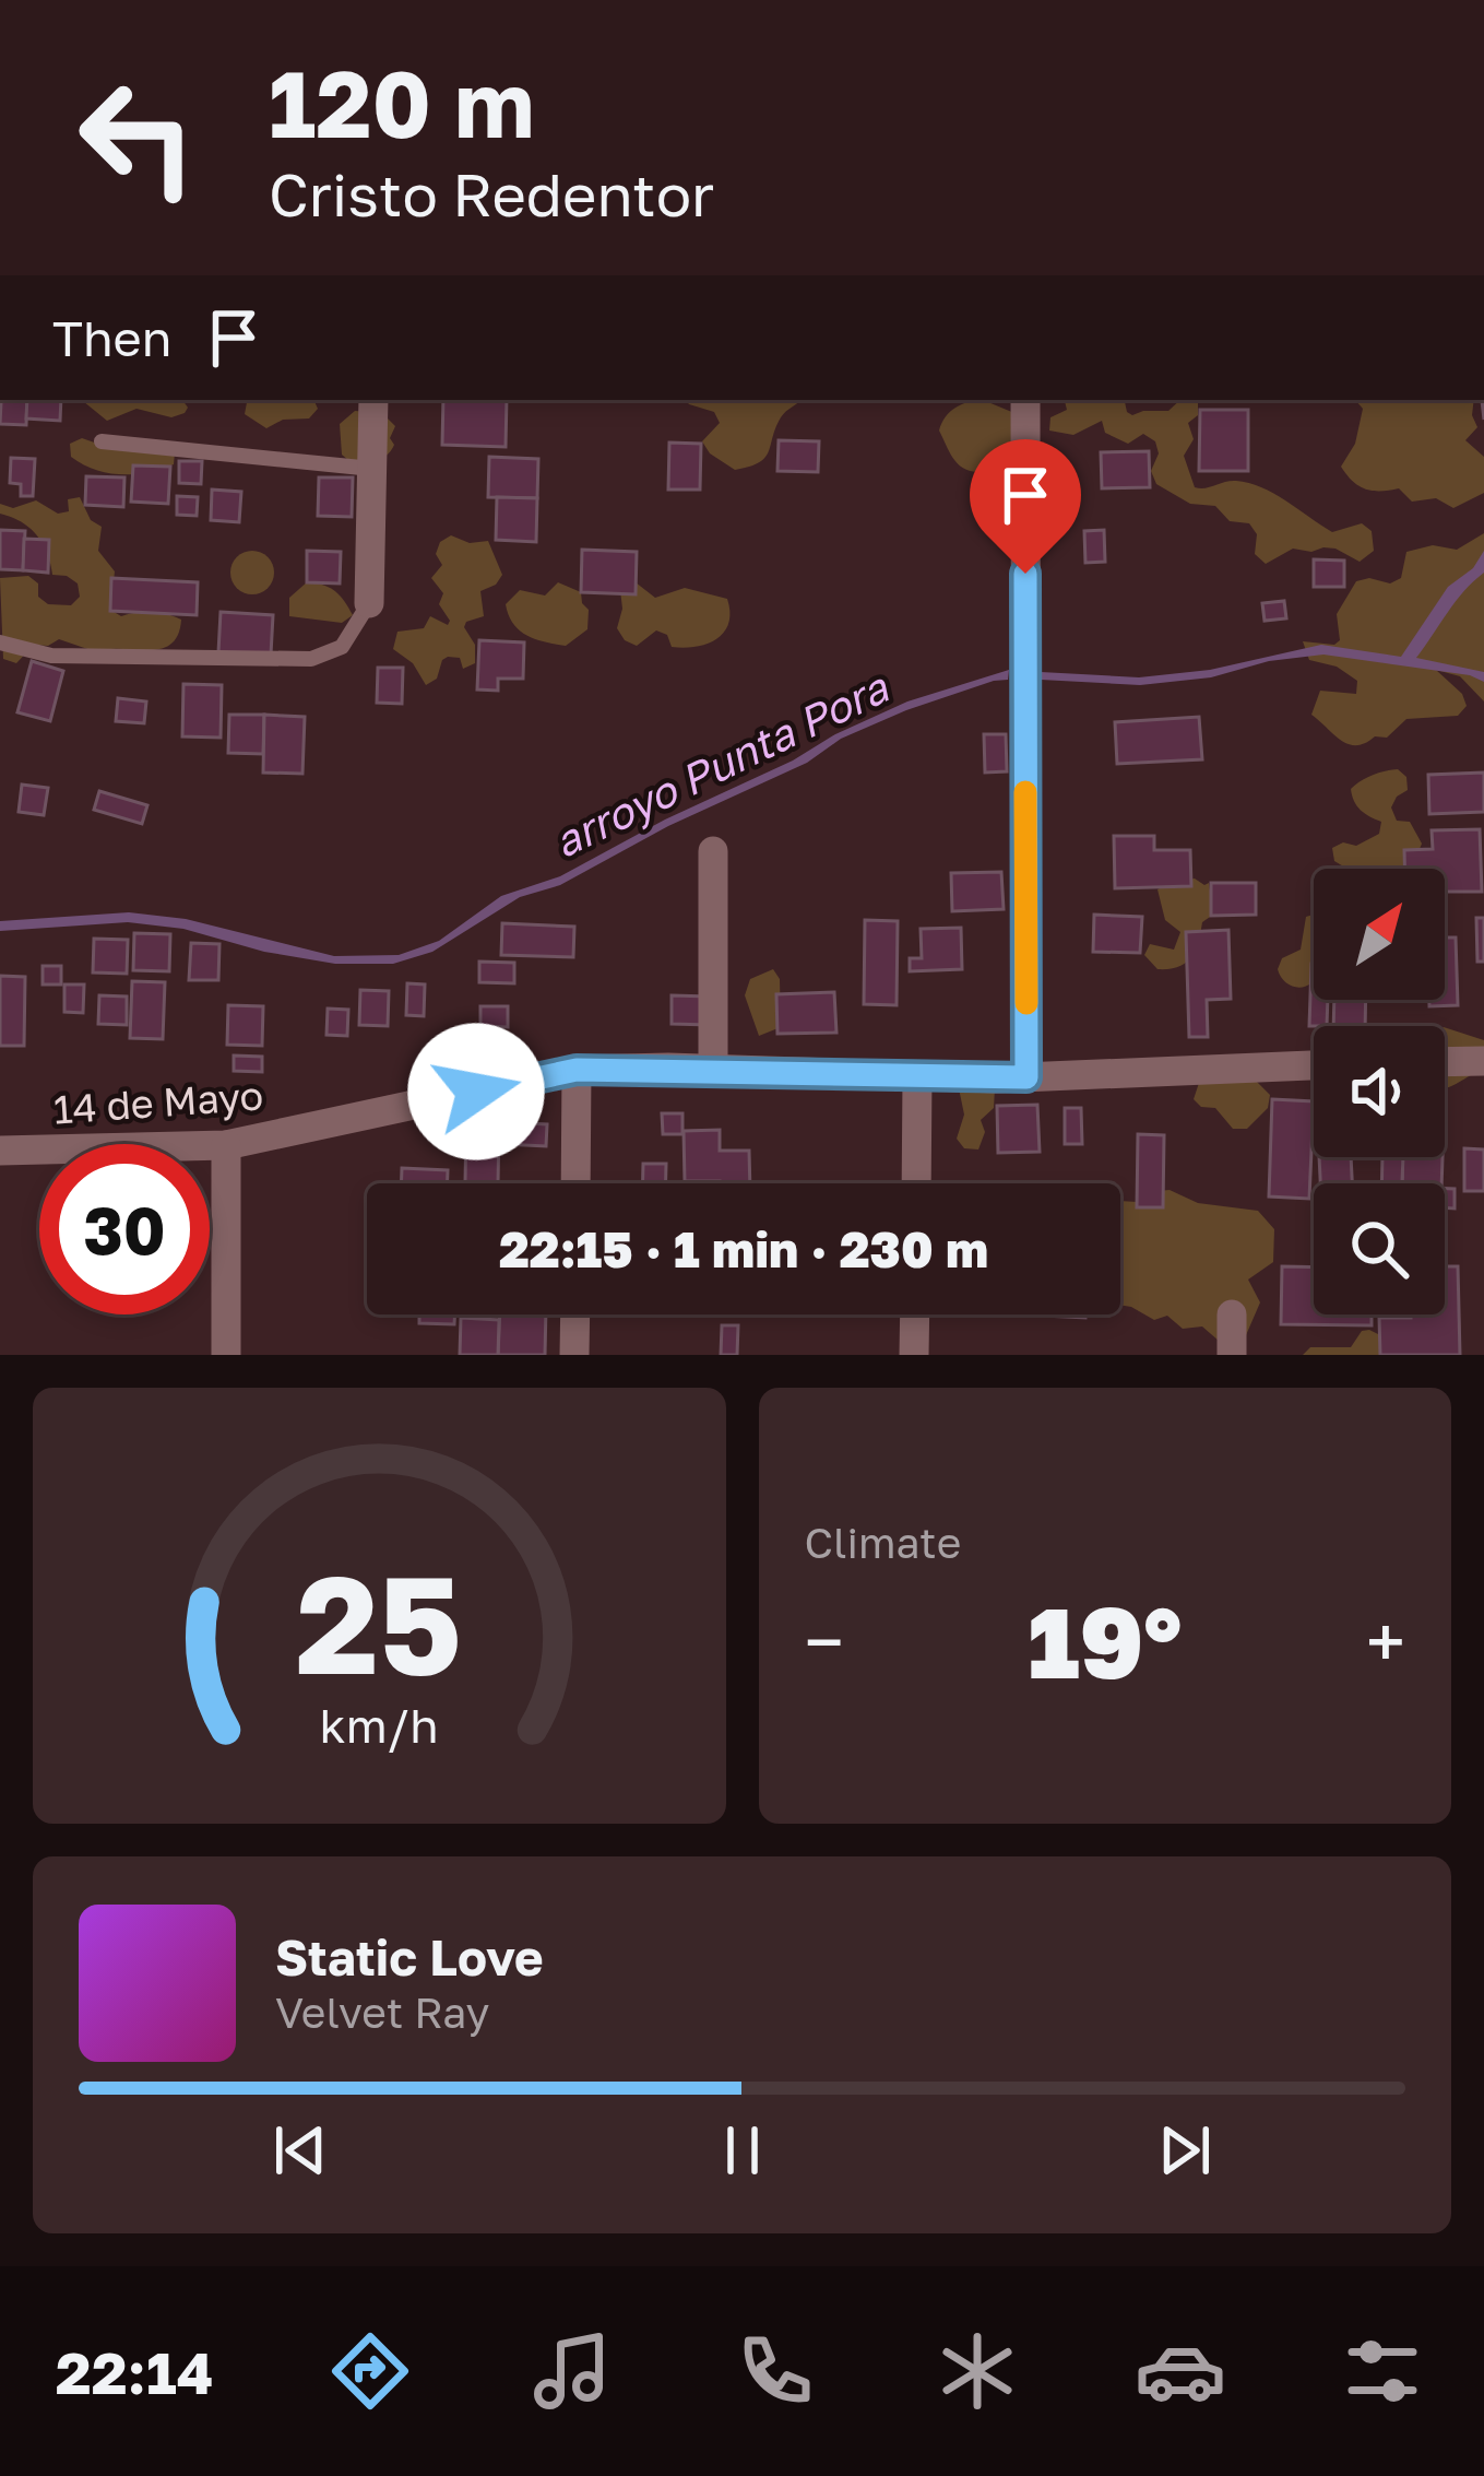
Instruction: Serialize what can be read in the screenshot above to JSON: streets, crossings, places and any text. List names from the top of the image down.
{
  "streets": {
    "street": ["14 de Mayo"]
  },
  "water": ["arroyo Punta Pora"],
  "north": "top right",
  "page": {
    "turn": ["120 m", "Cristo Redentor"],
    "then": "Then",
    "limit": "30",
    "trip": "22:15 · 1 min · 230 m",
    "tile": "Climate",
    "heat": ["−", "19°", "+"],
    "song": ["Static Love", "Velvet Ray"],
    "tabs": "22:14",
    "gauge": ["25", "km/h"]
  }
}
